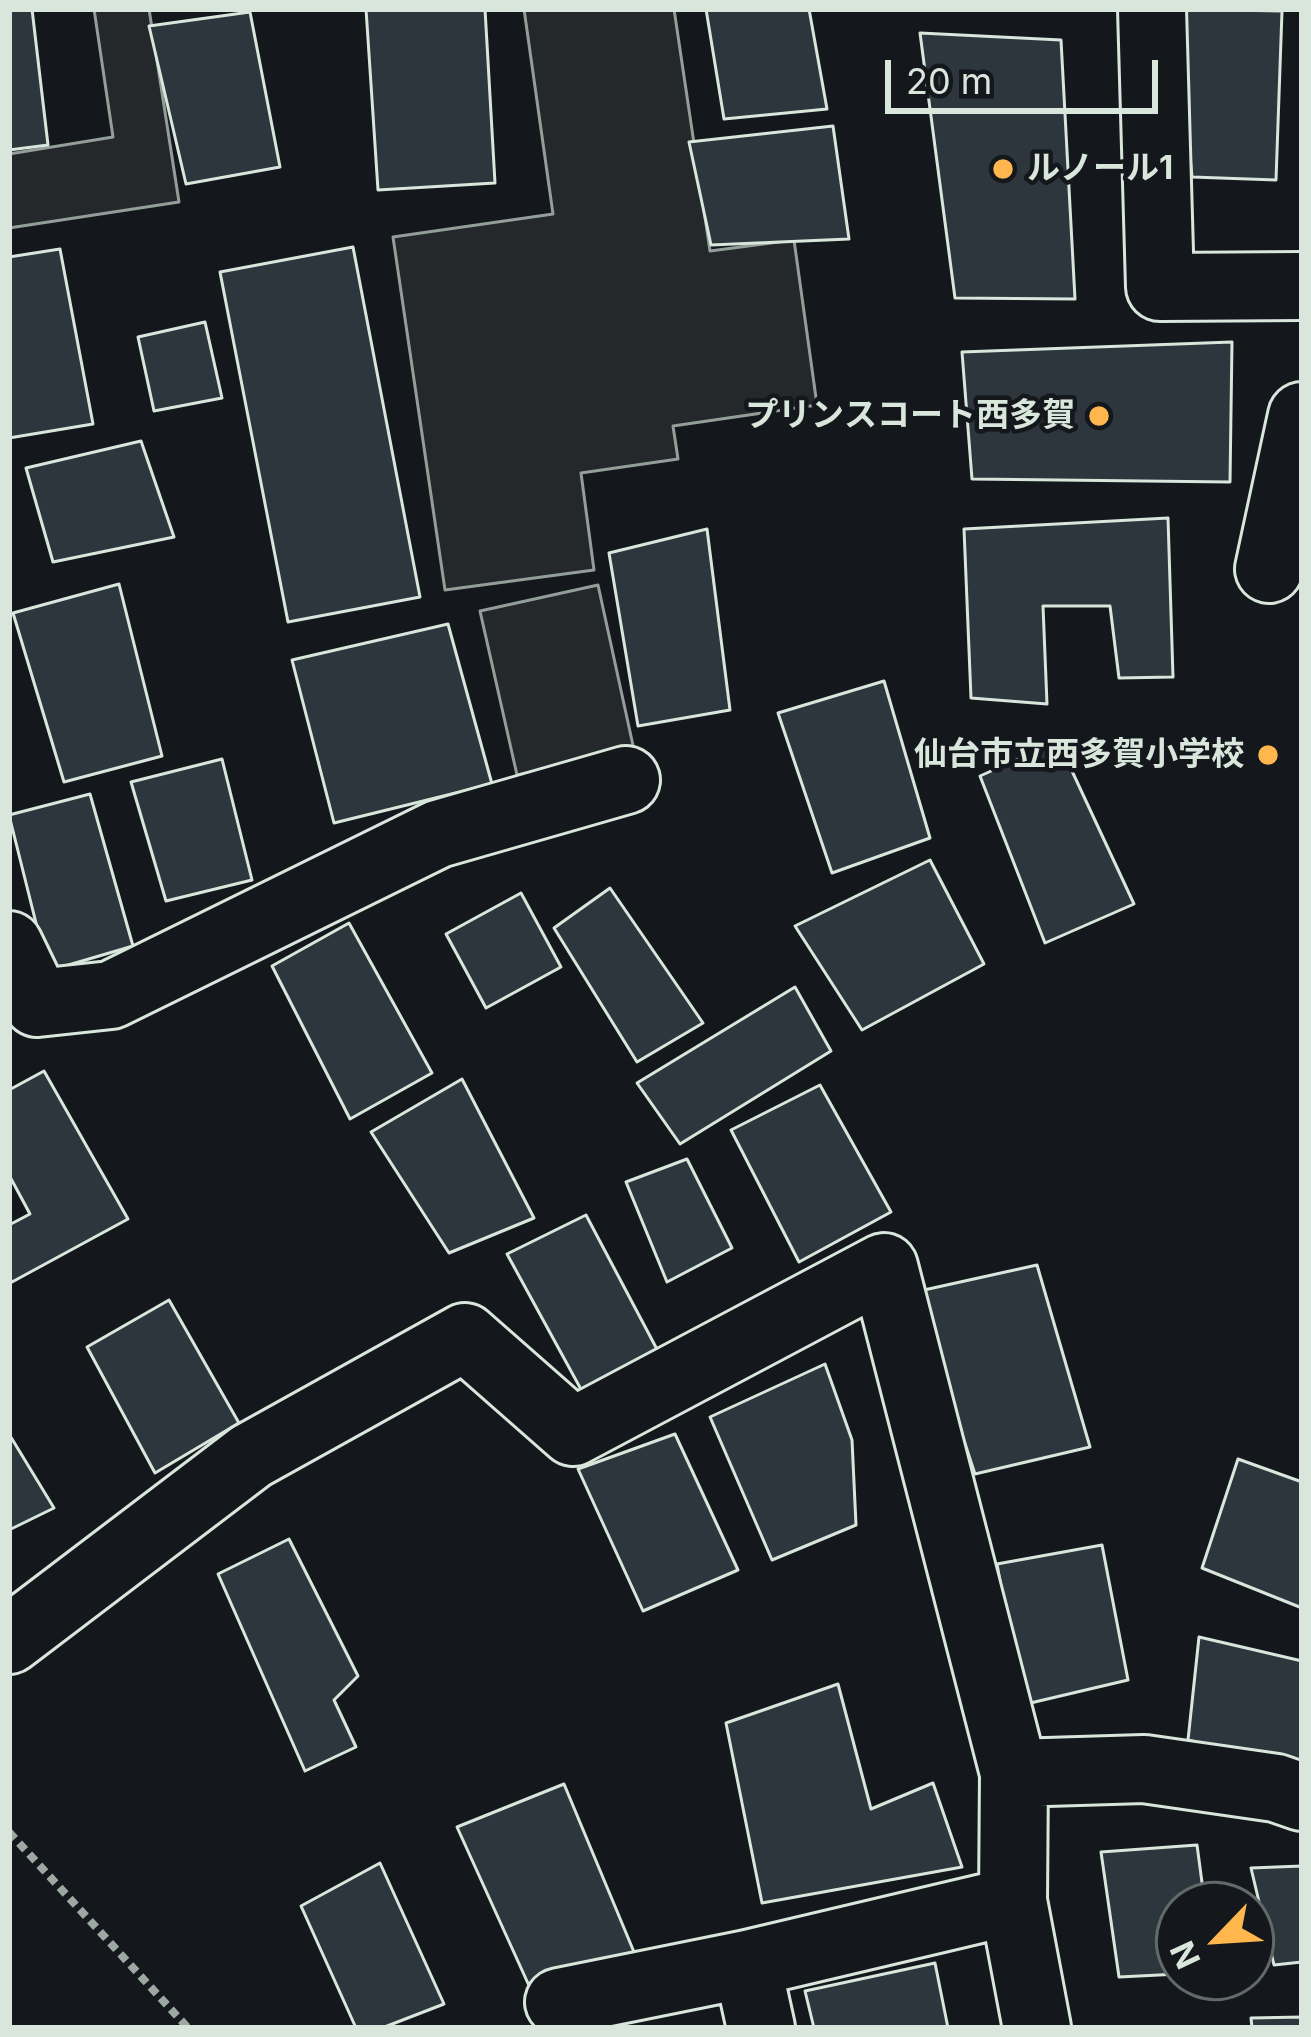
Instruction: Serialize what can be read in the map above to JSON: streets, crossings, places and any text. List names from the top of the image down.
{
  "places": ["ルノール1", "プリンスコート西多賀", "仙台市立西多賀小学校"],
  "scale_bar": "20 m",
  "north": "bottom left"
}
